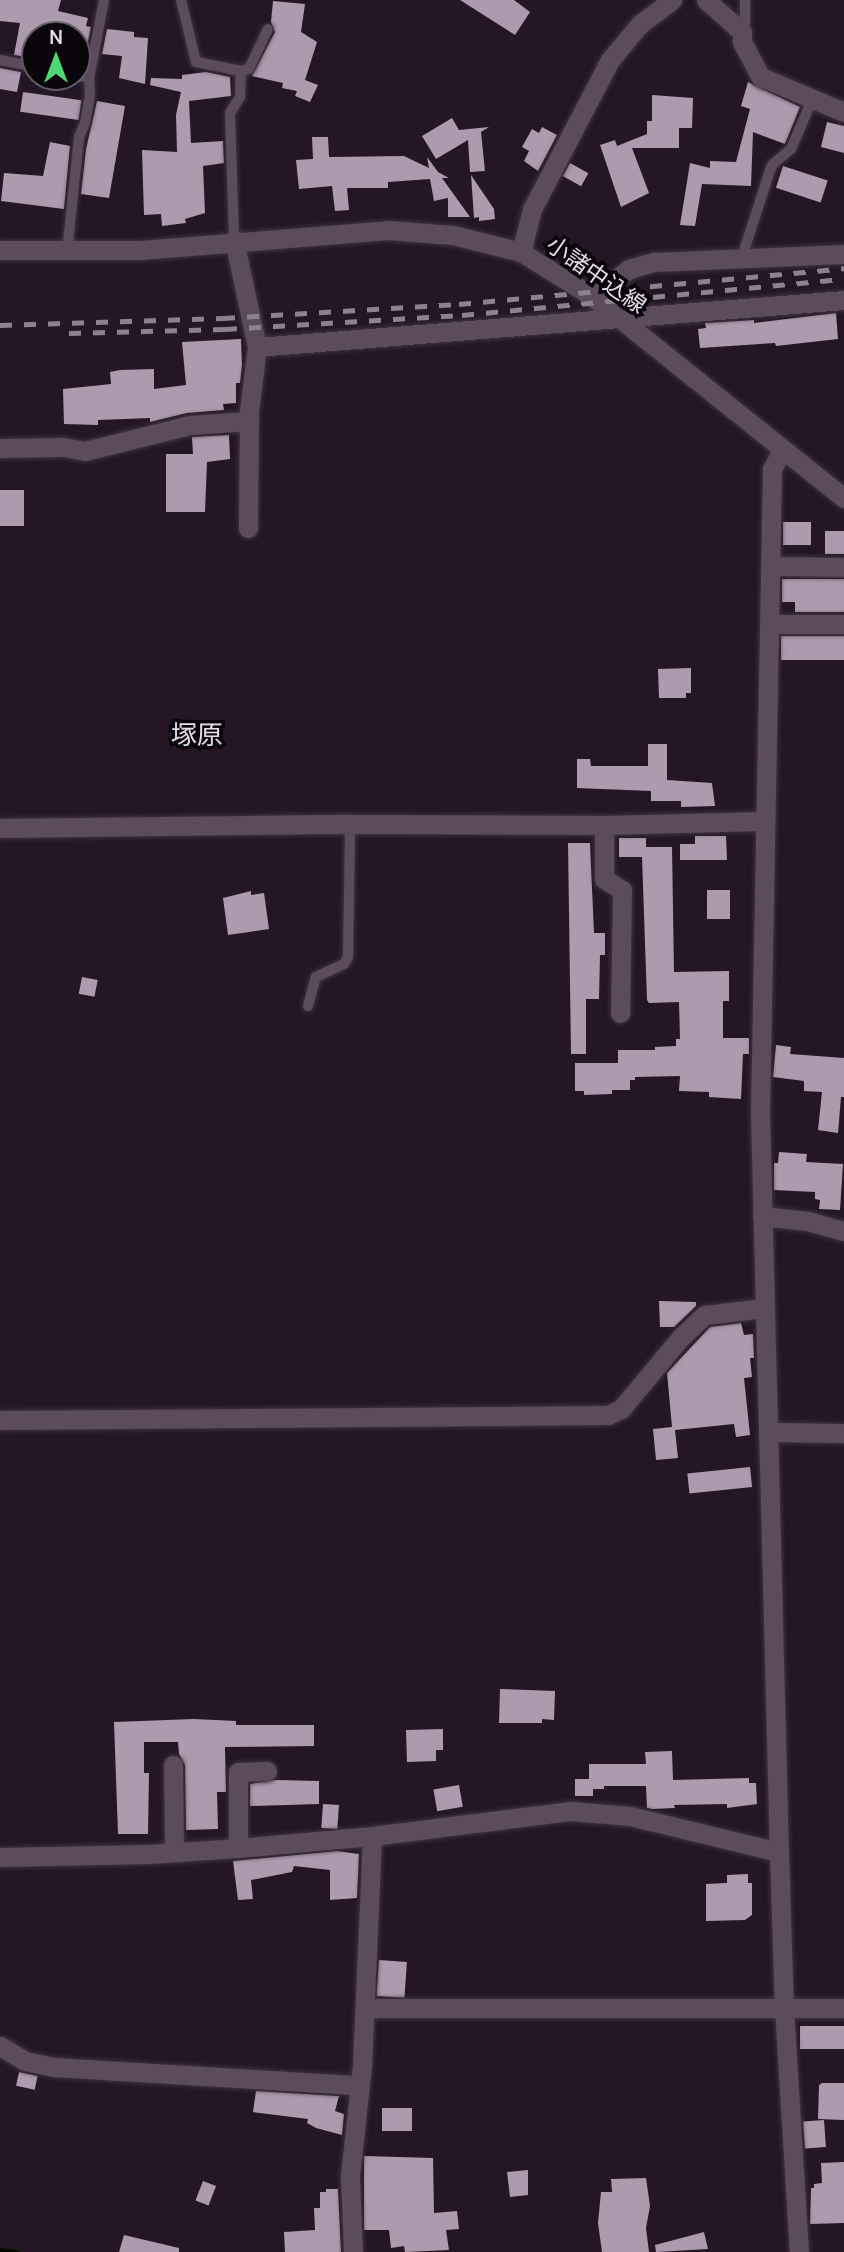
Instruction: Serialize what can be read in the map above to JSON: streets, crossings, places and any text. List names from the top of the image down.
{
  "streets": {
    "street": ["小諸中込線"]
  },
  "districts": ["塚原"],
  "north": "top"
}
